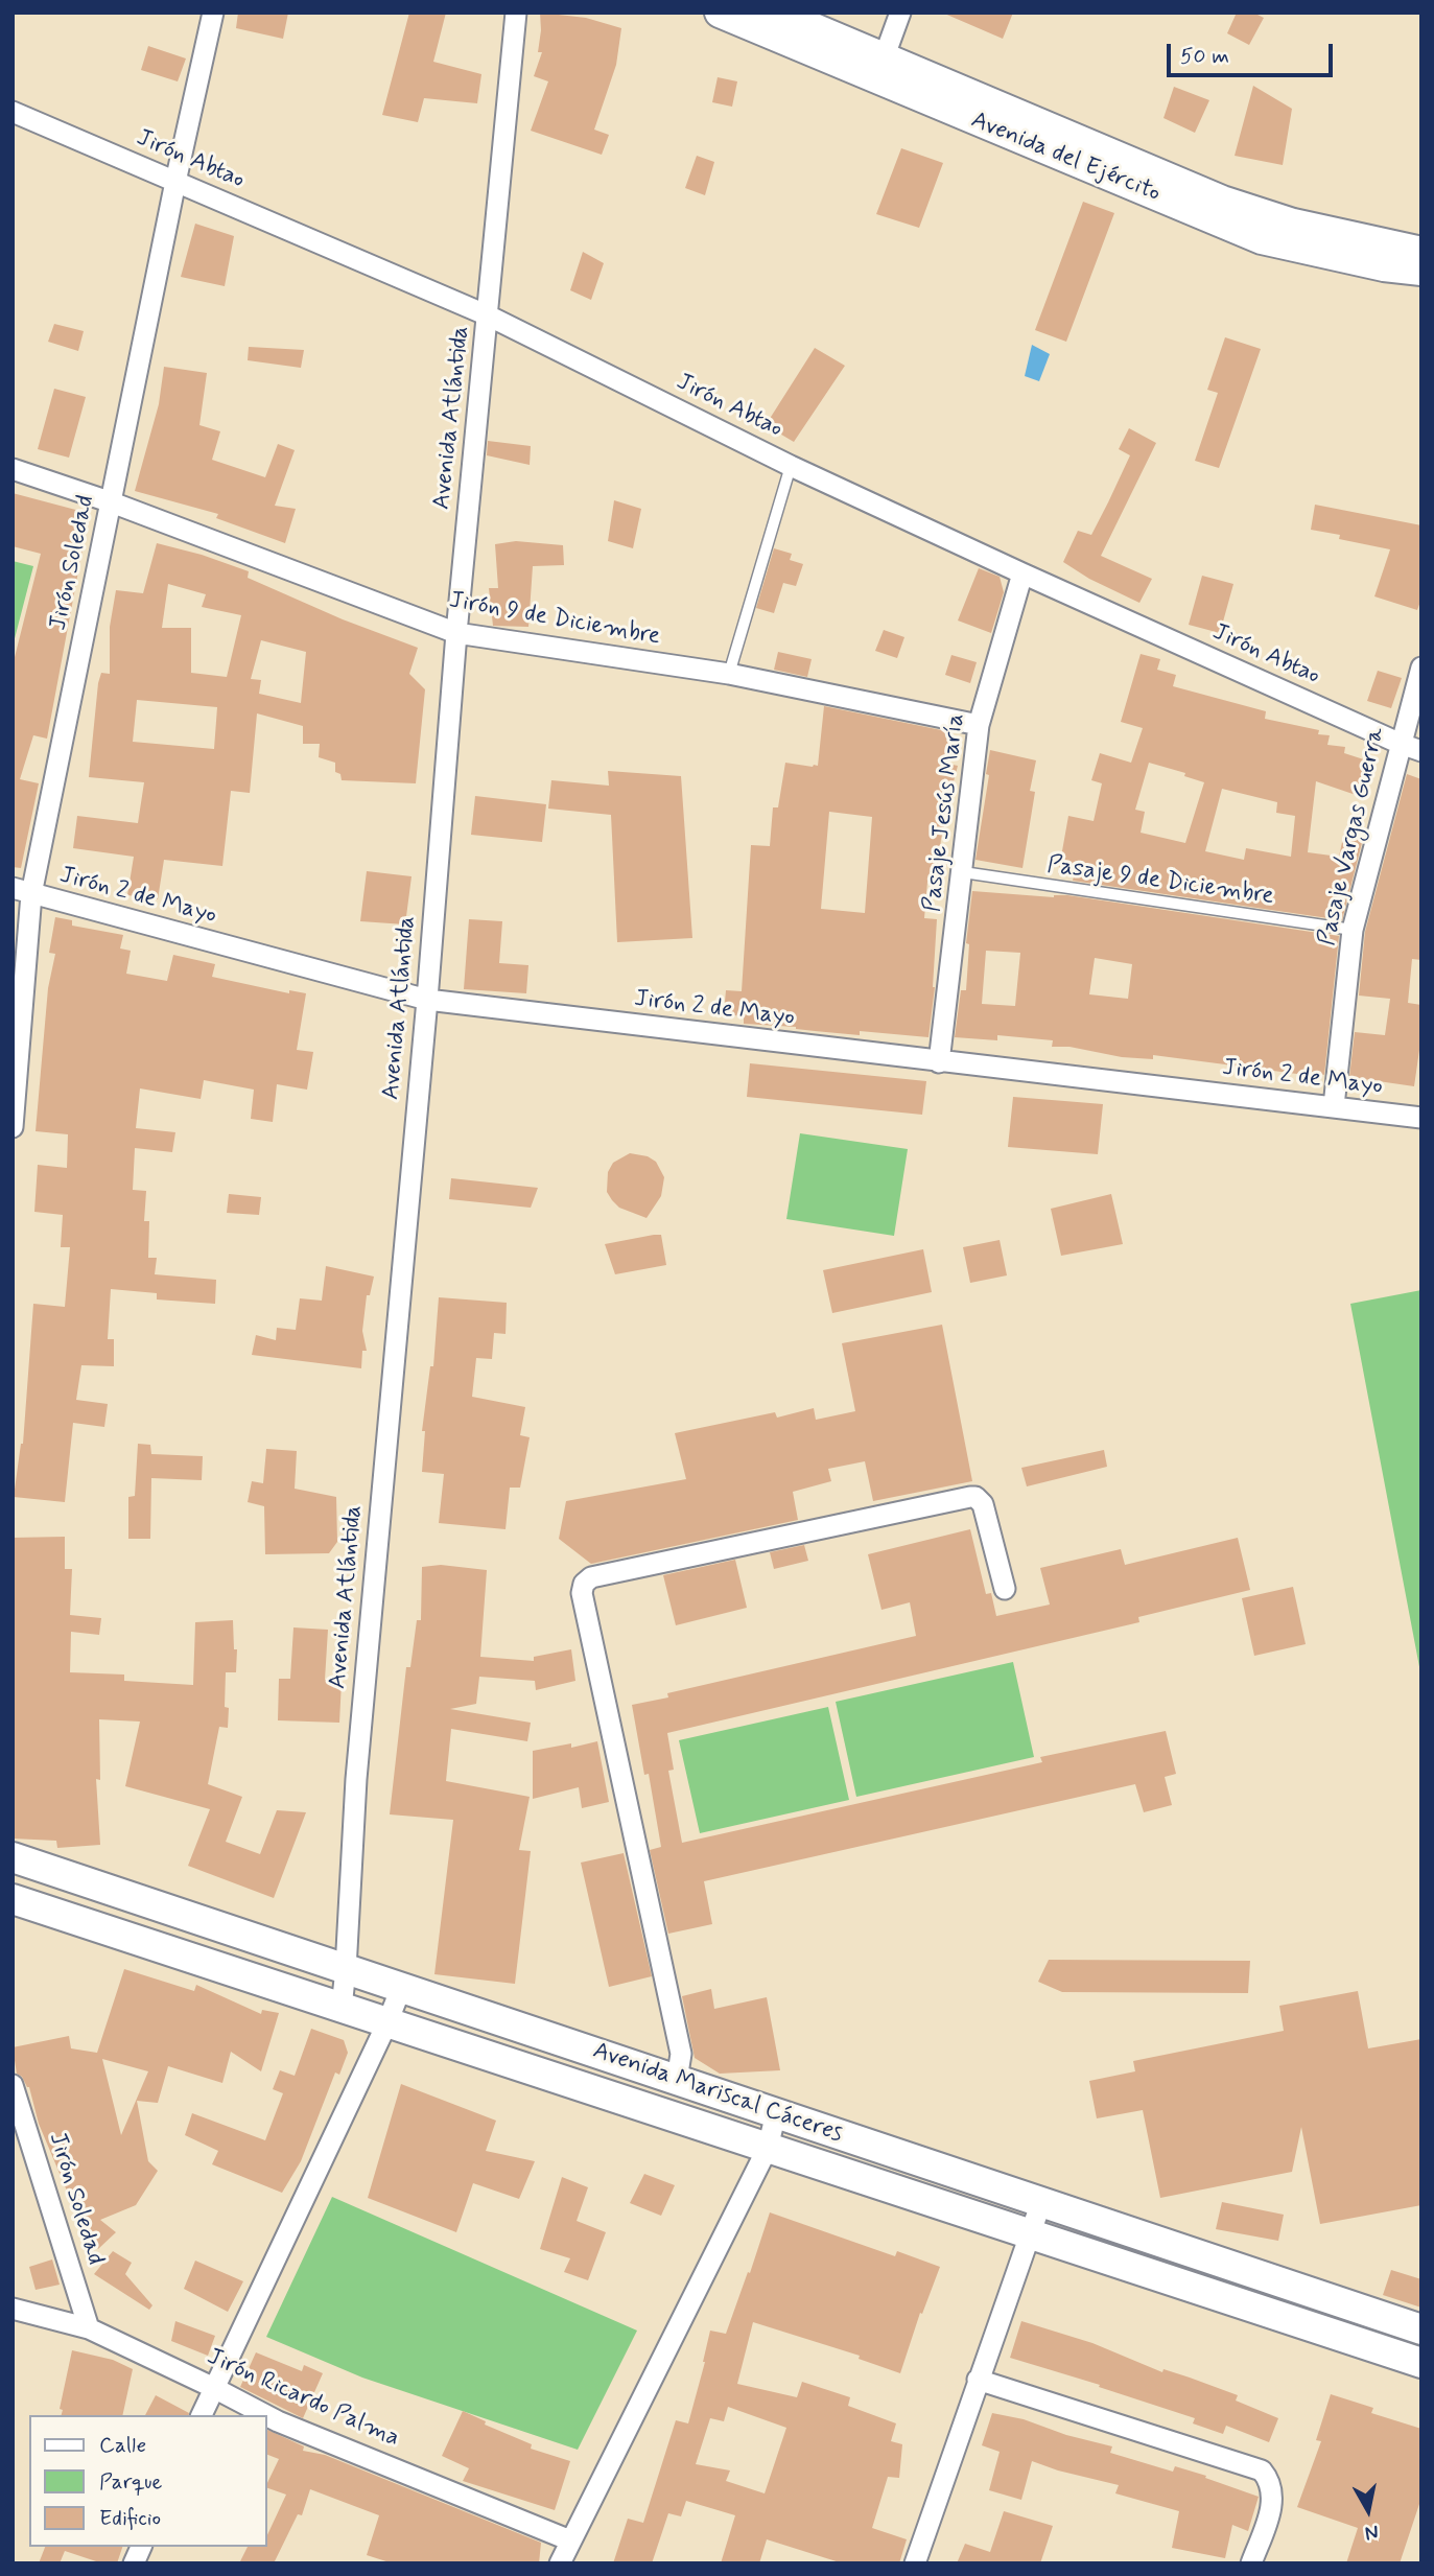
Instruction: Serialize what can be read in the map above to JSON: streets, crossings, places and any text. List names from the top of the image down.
{
  "streets": {
    "main road": ["Avenida del Ejército", "Avenida Mariscal Cáceres"],
    "street": [
      "Jirón Abtao",
      "Avenida Atlántida",
      "Jirón Soledad",
      "Jirón 9 de Diciembre",
      "Pasaje Jesús María",
      "Pasaje Vargas Guerra",
      "Jirón 2 de Mayo",
      "Jirón Ricardo Palma"
    ],
    "lane": ["Pasaje 9 de Diciembre"]
  },
  "crossings": [
    ["Jirón Abtao", "Avenida Atlántida"],
    ["Jirón Abtao", "Jirón Soledad"],
    ["Jirón Abtao", "Pasaje Jesús María"],
    ["Jirón Abtao", "Pasaje Vargas Guerra"],
    ["Avenida Atlántida", "Jirón 9 de Diciembre"],
    ["Avenida Atlántida", "Jirón 2 de Mayo"],
    ["Avenida Atlántida", "Avenida Mariscal Cáceres"],
    ["Jirón Soledad", "Jirón 9 de Diciembre"],
    ["Jirón Soledad", "Jirón 2 de Mayo"],
    ["Jirón Soledad", "Jirón Ricardo Palma"],
    ["Jirón 9 de Diciembre", "Pasaje Jesús María"],
    ["Pasaje Jesús María", "Pasaje 9 de Diciembre"],
    ["Pasaje Jesús María", "Jirón 2 de Mayo"],
    ["Pasaje Vargas Guerra", "Pasaje 9 de Diciembre"],
    ["Pasaje Vargas Guerra", "Jirón 2 de Mayo"]
  ],
  "legend": ["Calle", "Parque", "Edificio"],
  "scale_bar": "50 m",
  "north": "bottom"
}
